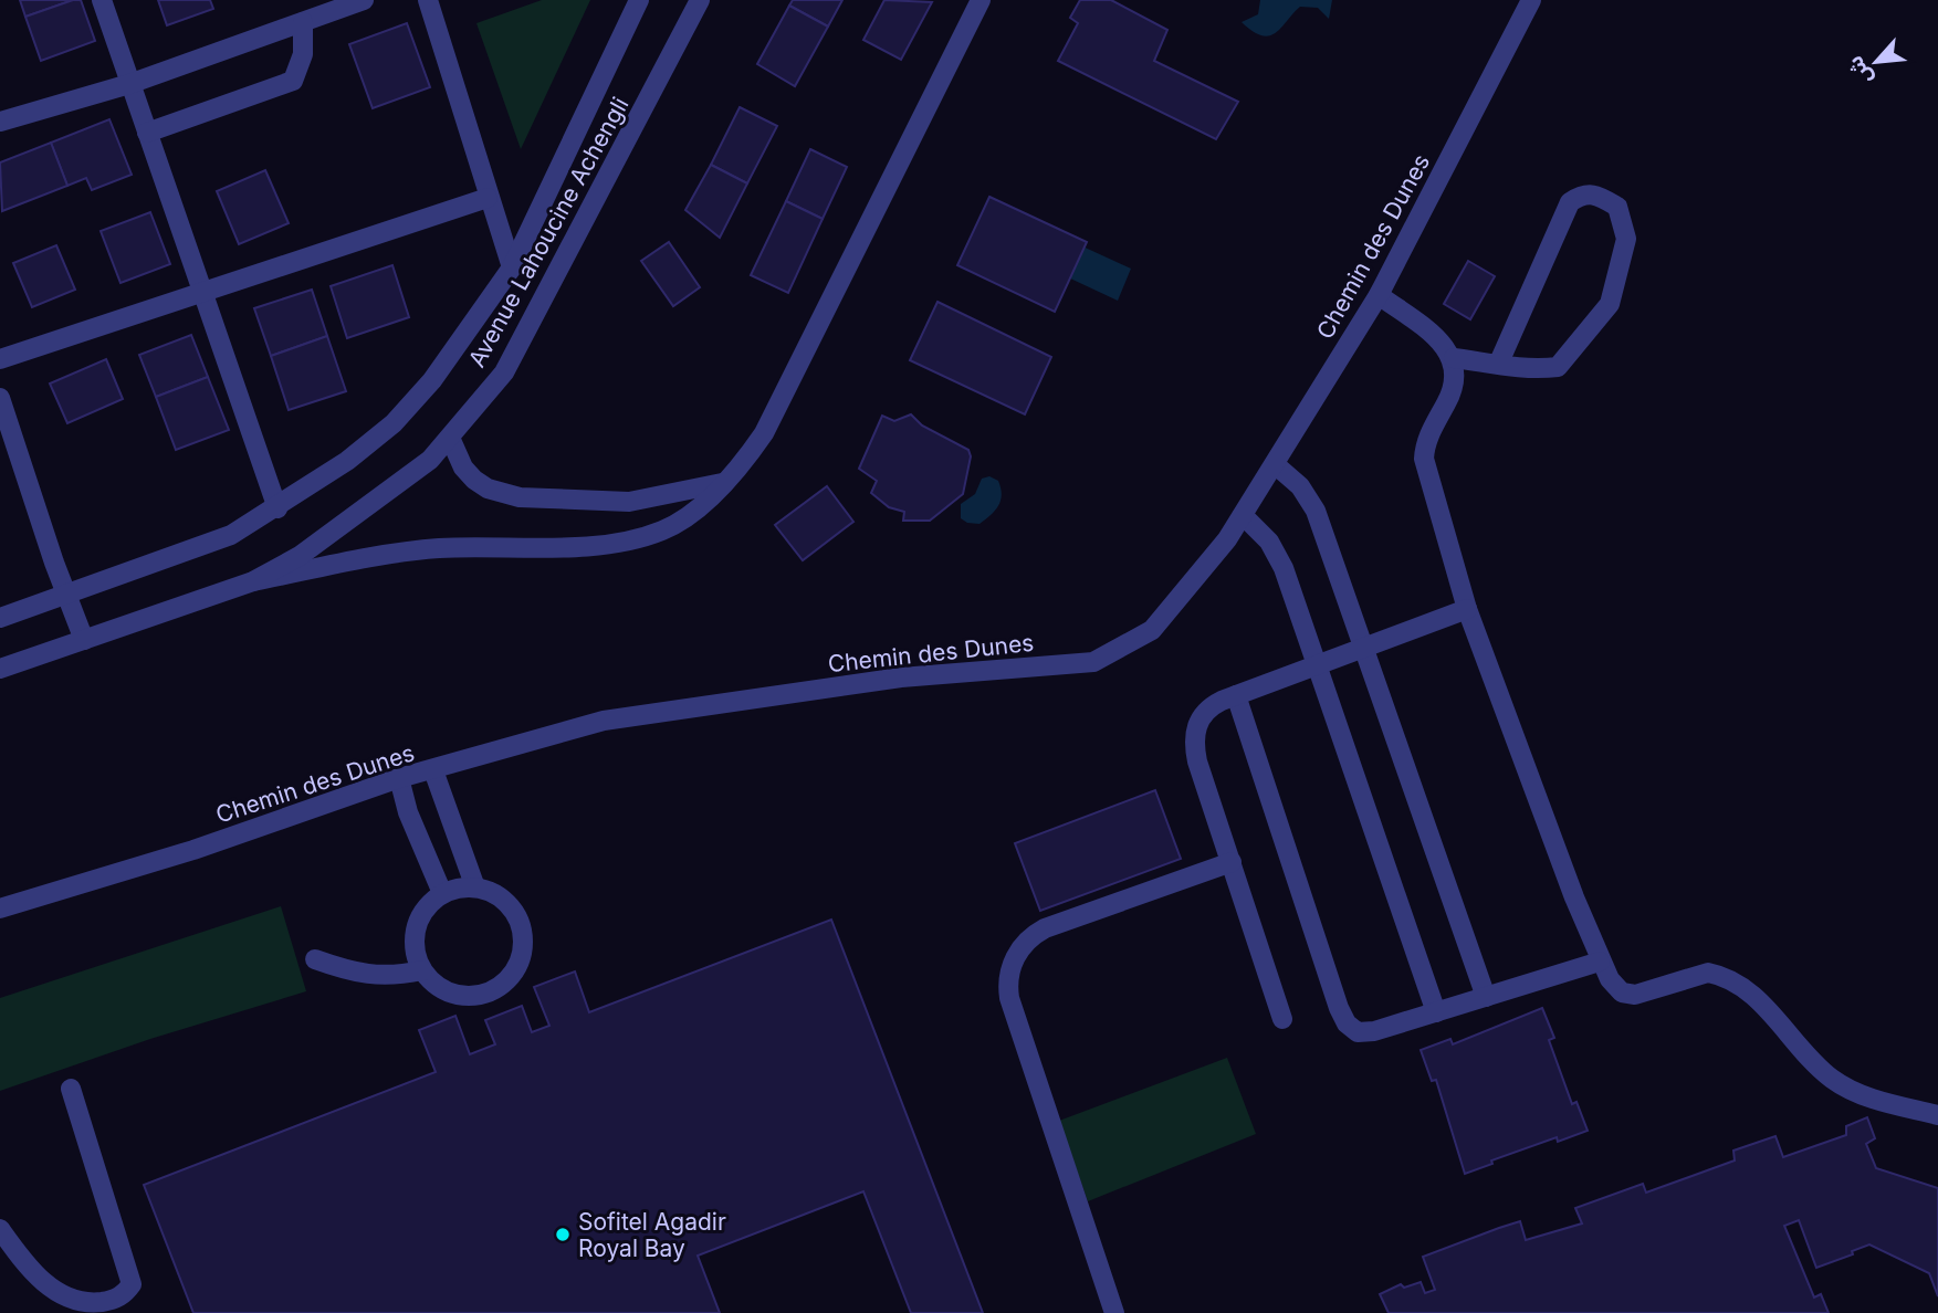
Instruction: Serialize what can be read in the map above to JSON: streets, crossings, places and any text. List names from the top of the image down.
{
  "streets": {
    "street": ["Avenue Lahoucine Achengli", "Chemin des Dunes"]
  },
  "places": ["Sofitel Agadir Royal Bay"],
  "north": "bottom left"
}
